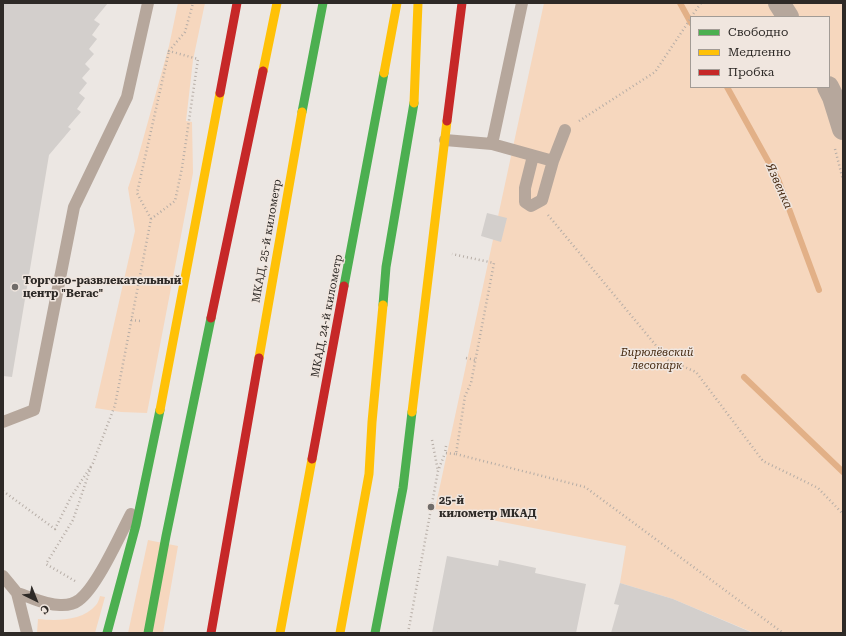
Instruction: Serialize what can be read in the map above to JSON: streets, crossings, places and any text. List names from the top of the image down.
{
  "streets": {
    "main road": ["МКАД, 25-й километр", "МКАД, 24-й километр"]
  },
  "water": ["Язвенка"],
  "parks": ["Бирюлёвский лесопарк"],
  "places": ["Торгово-развлекательный центр \"Вегас\"", "25-й километр МКАД"],
  "legend": ["Свободно", "Медленно", "Пробка"],
  "north": "bottom right"
}
